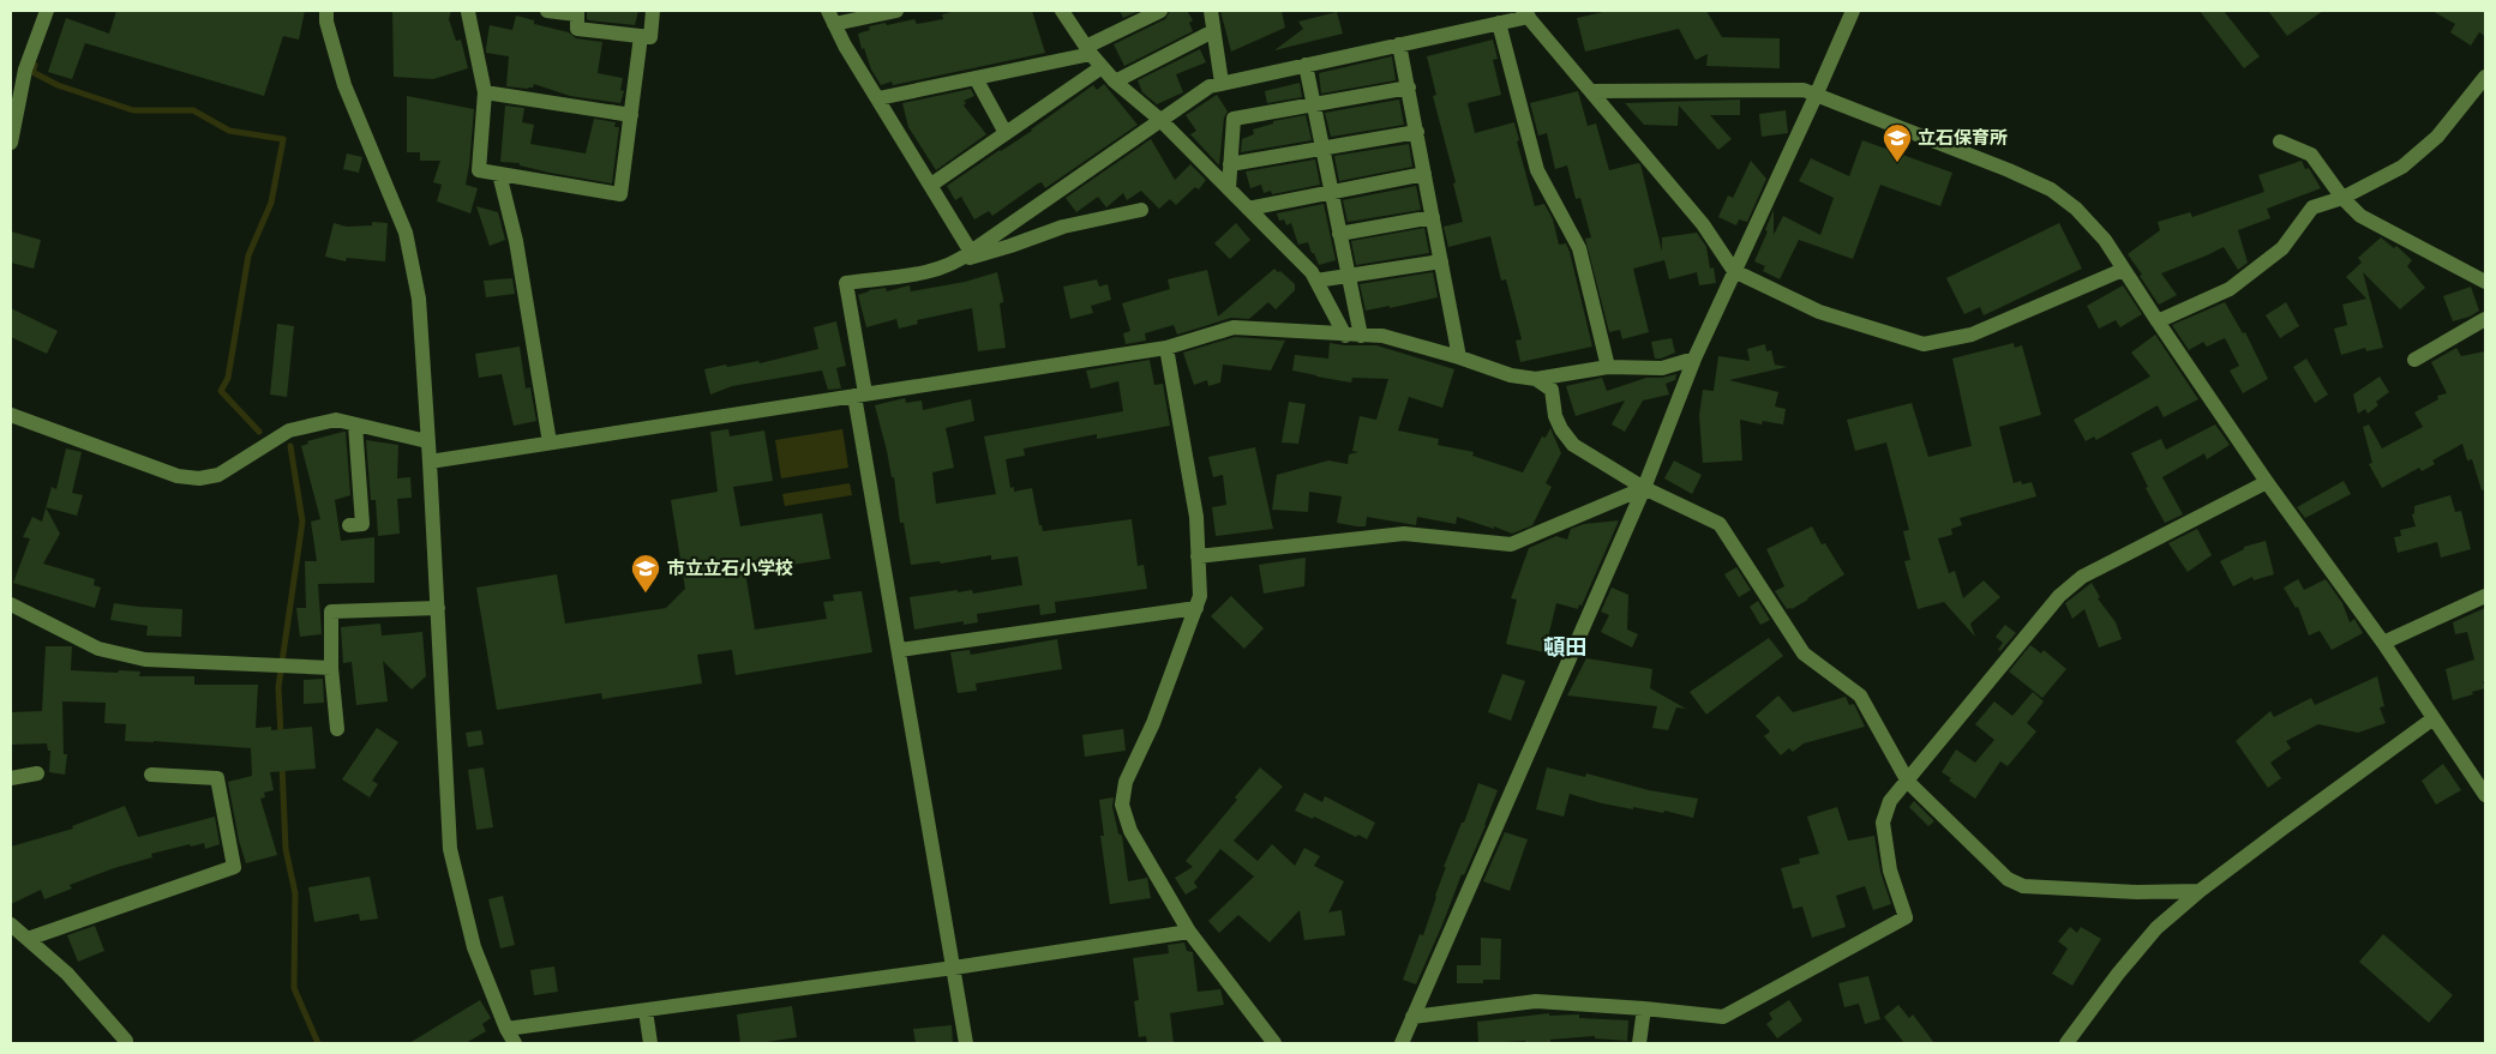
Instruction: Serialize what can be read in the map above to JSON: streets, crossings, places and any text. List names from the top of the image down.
{
  "districts": ["頓田"],
  "places": {
    "school or university": ["立石保育所", "市立立石小学校"]
  }
}
